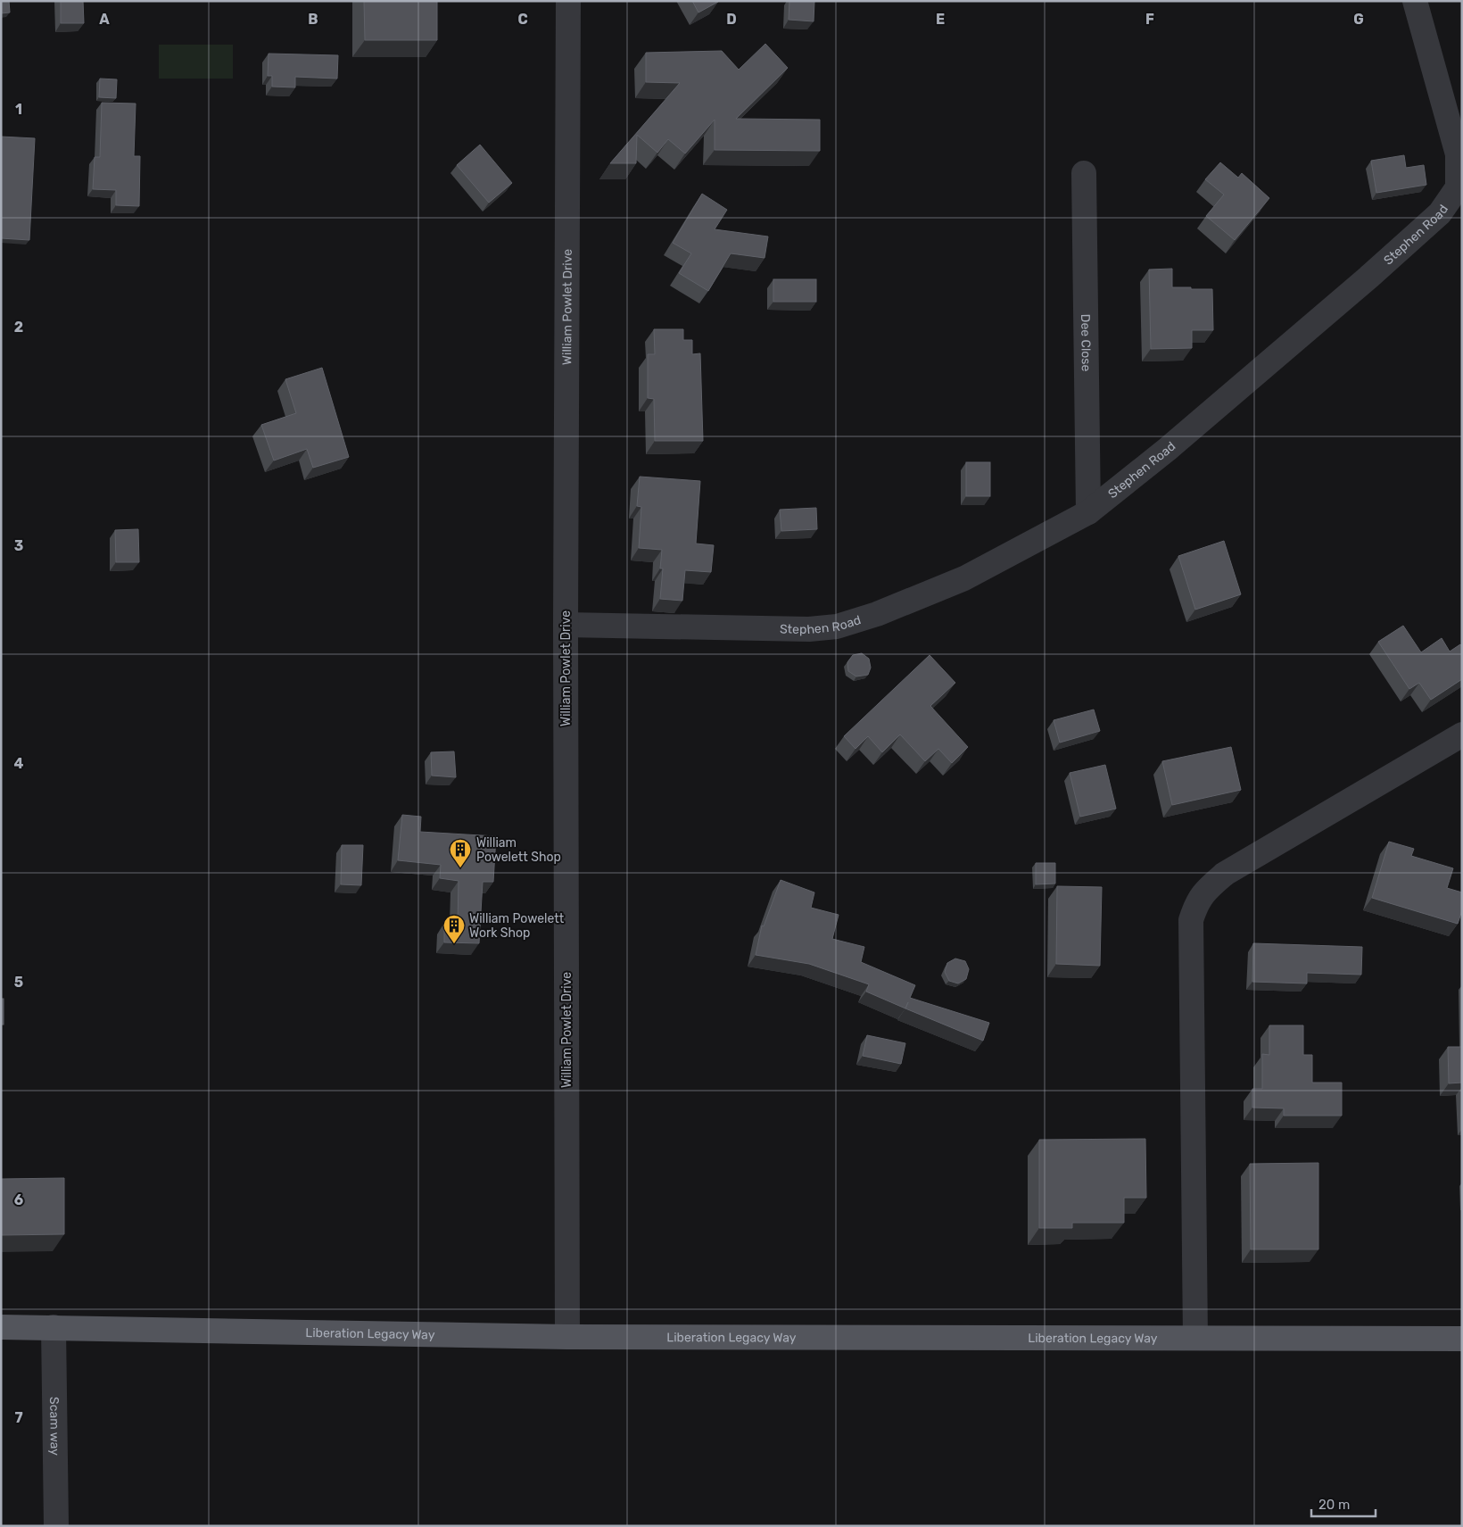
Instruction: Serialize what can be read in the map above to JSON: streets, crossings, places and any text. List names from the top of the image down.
{
  "streets": {
    "main road": ["Liberation Legacy Way"],
    "street": [
      "Stephen Road",
      "William Powlet Drive",
      "Dee Close",
      "Scam way"
    ]
  },
  "crossings": [
    ["Stephen Road", "William Powlet Drive"],
    ["Stephen Road", "Dee Close"],
    ["William Powlet Drive", "Liberation Legacy Way"],
    ["Liberation Legacy Way", "Scam way"]
  ],
  "places": {
    "building": ["William Powelett Shop", "William Powelett Work Shop"]
  },
  "scale_bar": "20 m",
  "grid": {
    "columns": [
      "A",
      "B",
      "C",
      "D",
      "E",
      "F",
      "G"
    ],
    "rows": [
      "1",
      "2",
      "3",
      "4",
      "5",
      "6",
      "7"
    ]
  }
}
